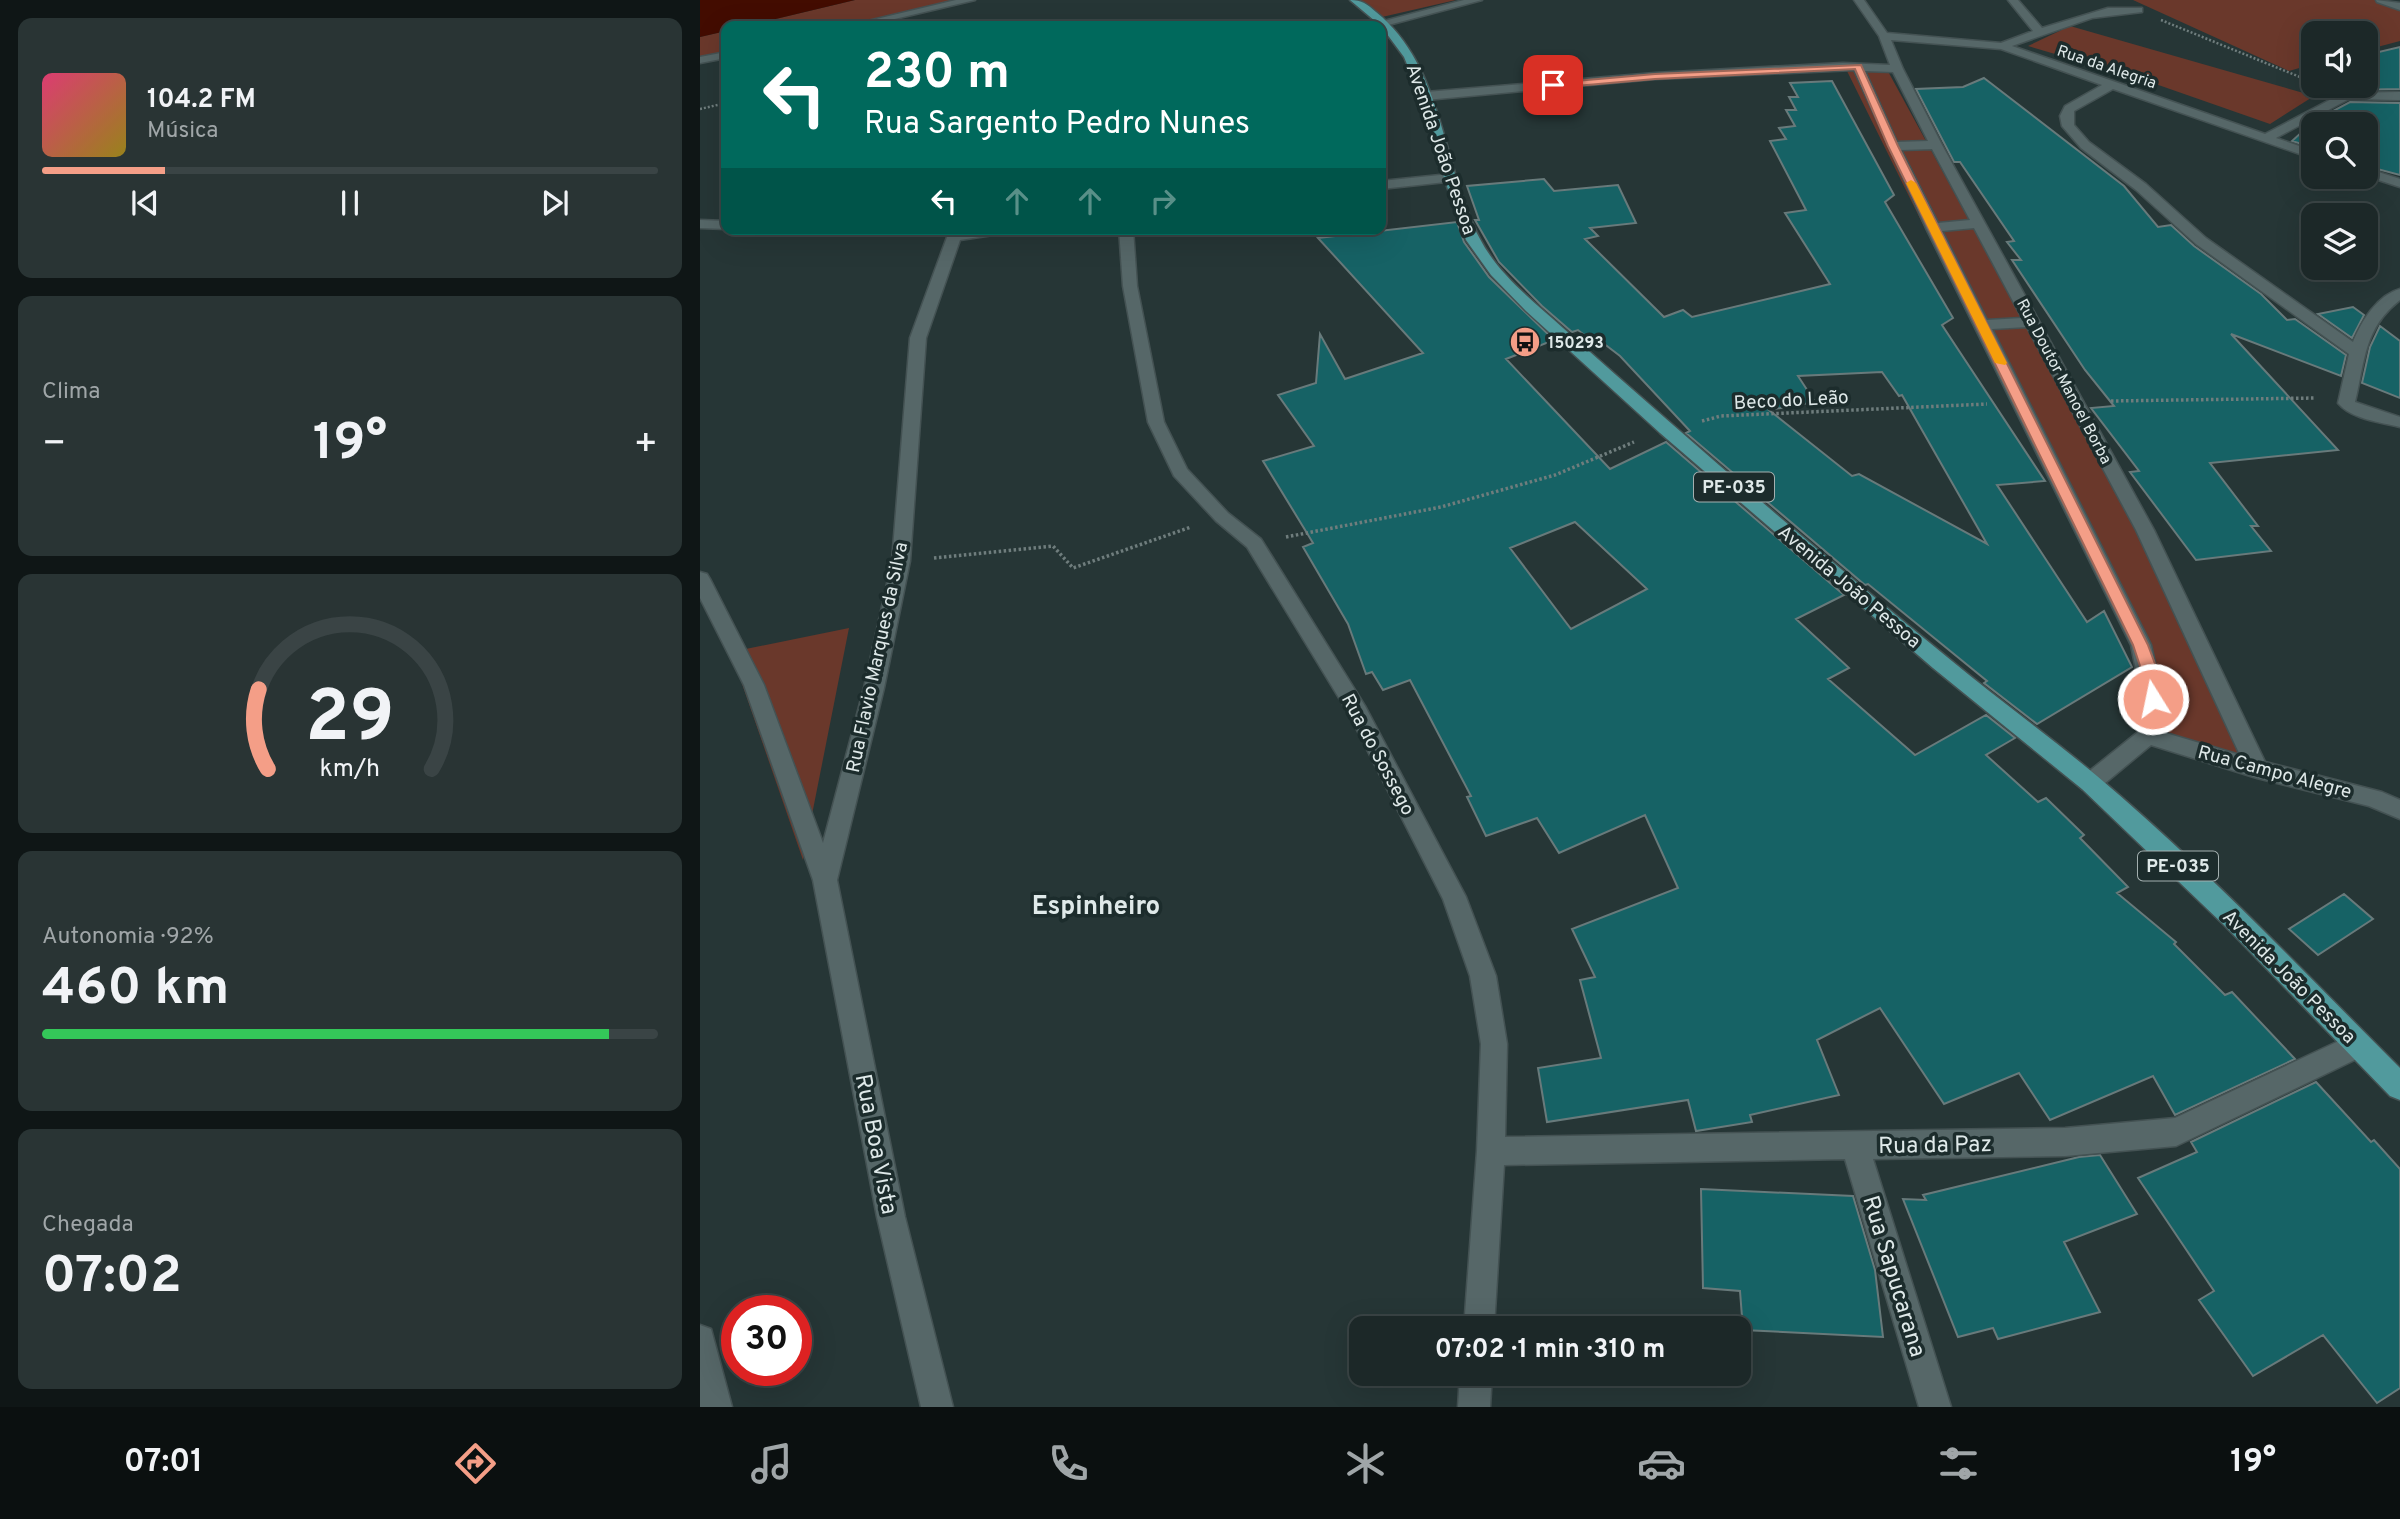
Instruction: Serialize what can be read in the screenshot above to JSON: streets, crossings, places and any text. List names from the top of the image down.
{
  "streets": {
    "main road": ["Avenida João Pessoa", "PE-035"],
    "street": [
      "Rua da Alegria",
      "Rua Doutor Manoel Borba",
      "Rua Flavio Marques da Silva",
      "Rua do Sossego",
      "Rua Campo Alegre",
      "Rua Boa Vista",
      "Rua da Paz",
      "Rua Sapucarana"
    ],
    "path": ["Beco do Leão"]
  },
  "crossings": [
    ["Rua da Alegria", "Rua Doutor Manoel Borba"],
    ["Avenida João Pessoa", "Beco do Leão"],
    ["Avenida João Pessoa", "Rua da Paz"],
    ["Rua Doutor Manoel Borba", "Rua Campo Alegre"],
    ["Beco do Leão", "Rua do Sossego"],
    ["Rua Flavio Marques da Silva", "Rua Boa Vista"],
    ["Rua do Sossego", "Rua da Paz"],
    ["Rua da Paz", "Rua Sapucarana"]
  ],
  "districts": ["Espinheiro"],
  "places": {
    "bus stop": ["150293"]
  },
  "page": {
    "turn": ["230 m", "Rua Sargento Pedro Nunes"],
    "song": ["104.2 FM", "Música"],
    "tile": [
      "Clima",
      ["Autonomia · 92%", "460 km"],
      ["Chegada", "07:02"]
    ],
    "heat": ["−", "19°", "+"],
    "limit": "30",
    "trip": "07:02 · 1 min · 310 m",
    "tabs": ["07:01", "19°"],
    "gauge": ["29", "km/h"]
  }
}
